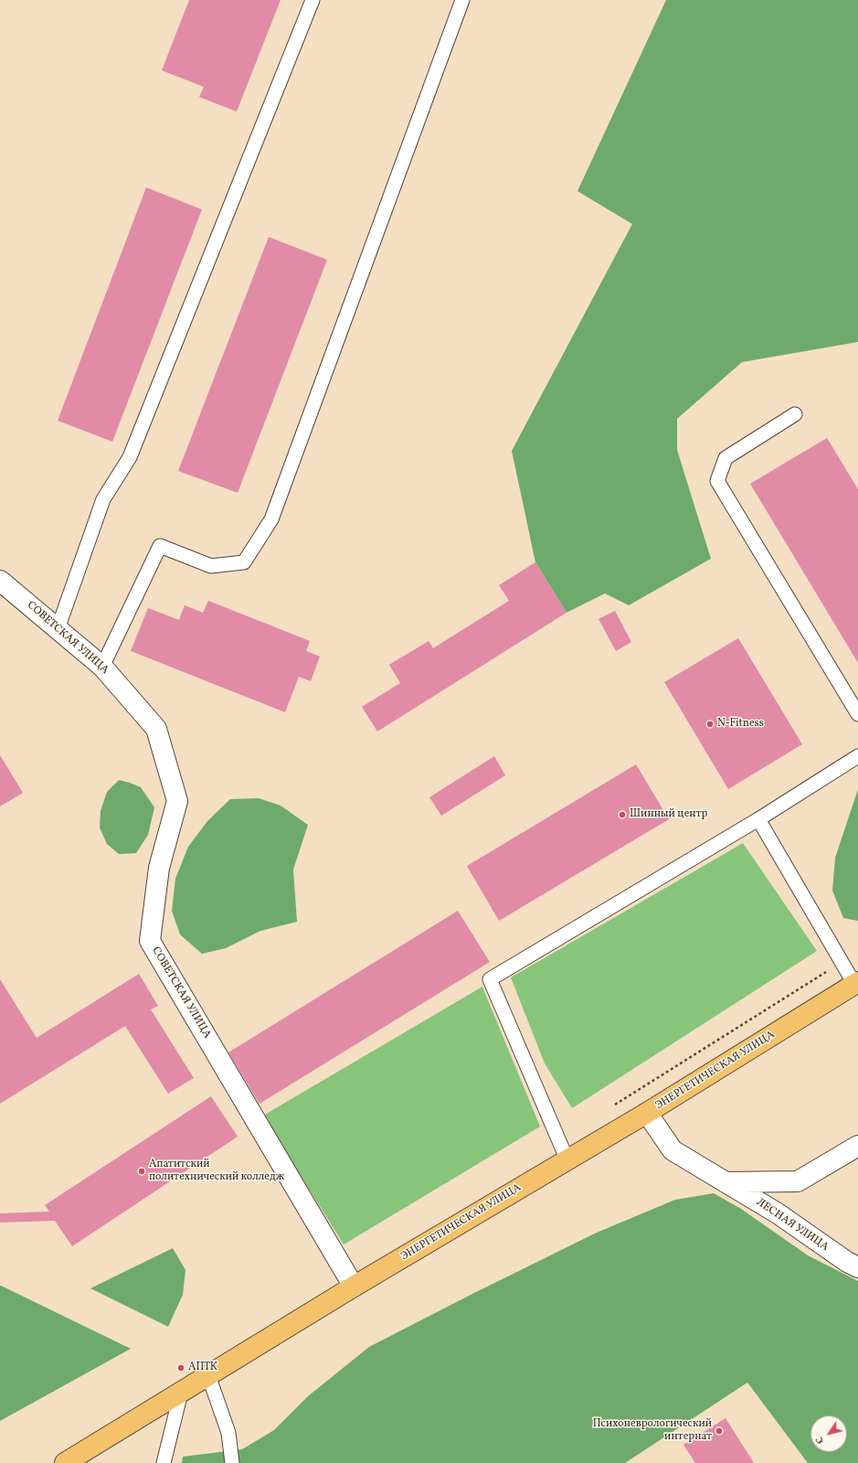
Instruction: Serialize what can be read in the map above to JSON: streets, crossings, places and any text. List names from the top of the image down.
{
  "streets": {
    "main road": ["ЭНЕРГЕТИЧЕСКАЯ УЛИЦА"],
    "street": ["СОВЕТСКАЯ УЛИЦА", "ЛЕСНАЯ УЛИЦА"]
  },
  "crossings": [
    ["СОВЕТСКАЯ УЛИЦА", "ЭНЕРГЕТИЧЕСКАЯ УЛИЦА"],
    ["ЭНЕРГЕТИЧЕСКАЯ УЛИЦА", "ЛЕСНАЯ УЛИЦА"]
  ],
  "places": [
    "N-Fitness",
    "Шинный центр",
    "Апатитский политехнический колледж",
    "АПТК",
    "Психоневрологический интернат"
  ],
  "north": "bottom left"
}
